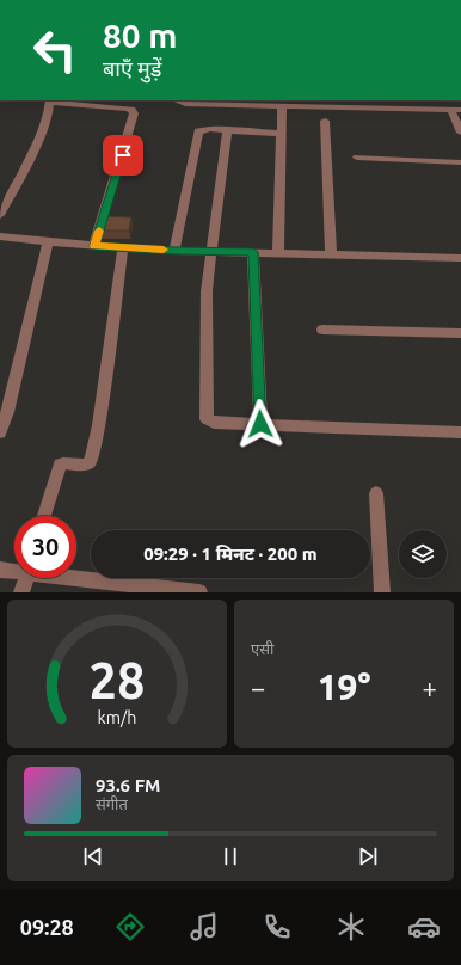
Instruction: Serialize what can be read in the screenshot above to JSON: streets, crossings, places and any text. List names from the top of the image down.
{
  "page": {
    "turn": ["80 m", "बाएँ मुड़ें"],
    "limit": "30",
    "trip": "09:29 · 1 मिनट · 200 m",
    "tile": "एसी",
    "heat": ["−", "19°", "+"],
    "song": ["93.6 FM", "संगीत"],
    "tabs": "09:28",
    "gauge": ["28", "km/h"]
  }
}
